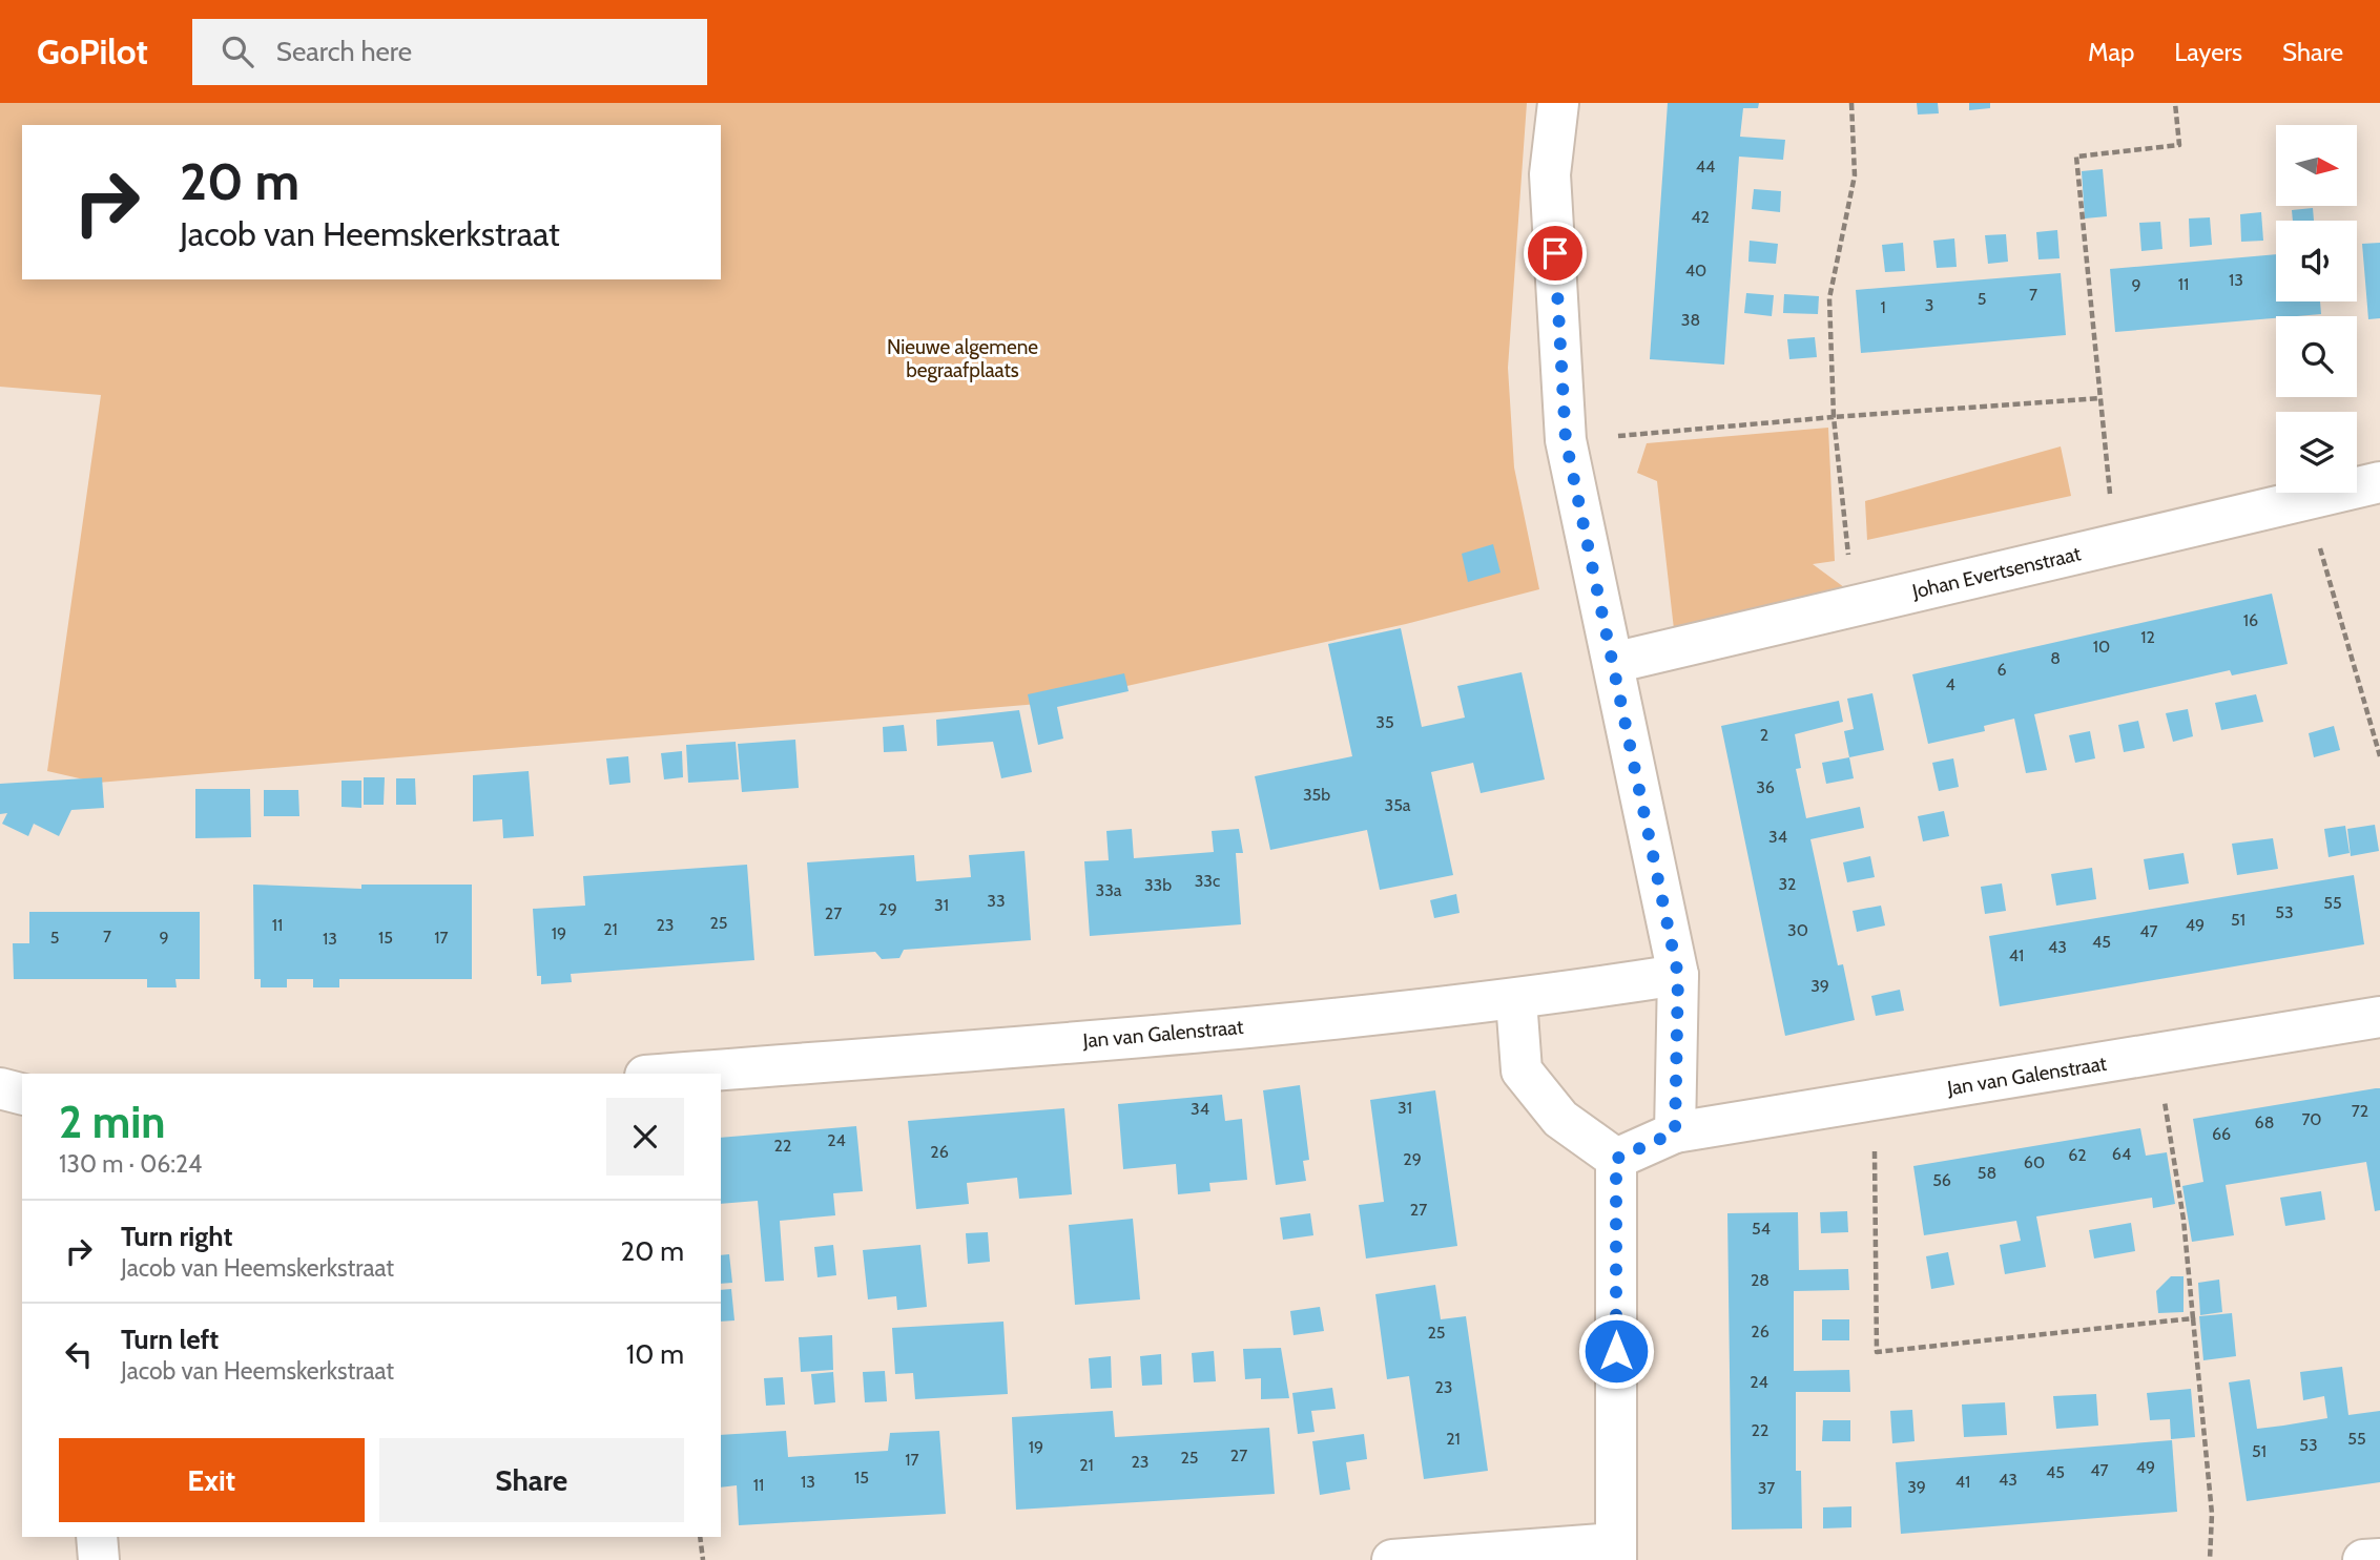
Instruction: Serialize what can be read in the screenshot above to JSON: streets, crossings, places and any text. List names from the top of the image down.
{
  "streets": {
    "street": ["Johan Evertsenstraat", "Jan van Galenstraat"]
  },
  "parks": ["Nieuwe algemene begraafplaats"],
  "house_numbers": [
    "44",
    "42",
    "40",
    "13",
    "11",
    "9",
    "7",
    "5",
    "3",
    "1",
    "38",
    "16",
    "12",
    "10",
    "8",
    "6",
    "4",
    "35",
    "2",
    "36",
    "35b",
    "35a",
    "34",
    "33c",
    "32",
    "33b",
    "33a",
    "33",
    "55",
    "31",
    "29",
    "53",
    "27",
    "51",
    "25",
    "11",
    "23",
    "49",
    "21",
    "30",
    "47",
    "19",
    "7",
    "5",
    "9",
    "15",
    "17",
    "13",
    "45",
    "43",
    "41",
    "39",
    "31",
    "34",
    "72",
    "70",
    "68",
    "66",
    "24",
    "22",
    "26",
    "64",
    "62",
    "29",
    "60",
    "58",
    "56",
    "27",
    "54",
    "28",
    "26",
    "25",
    "24",
    "23",
    "22",
    "21",
    "55",
    "53",
    "19",
    "51",
    "27",
    "25",
    "17",
    "23",
    "21",
    "49",
    "47",
    "45",
    "15",
    "43",
    "13",
    "41",
    "11",
    "39",
    "37"
  ],
  "north": "right",
  "page": {
    "header": "GoPilot",
    "search": "Search here",
    "nav": ["Map", "Layers", "Share"],
    "turn": ["20 m", "Jacob van Heemskerkstraat"],
    "heading": ["2 min", "130 m · 06:24"],
    "list": [
      {
        "name": "Turn right",
        "note": "Jacob van Heemskerkstraat",
        "value": "20 m"
      },
      {
        "name": "Turn left",
        "note": "Jacob van Heemskerkstraat",
        "value": "10 m"
      }
    ],
    "buttons": ["Exit", "Share"]
  }
}
